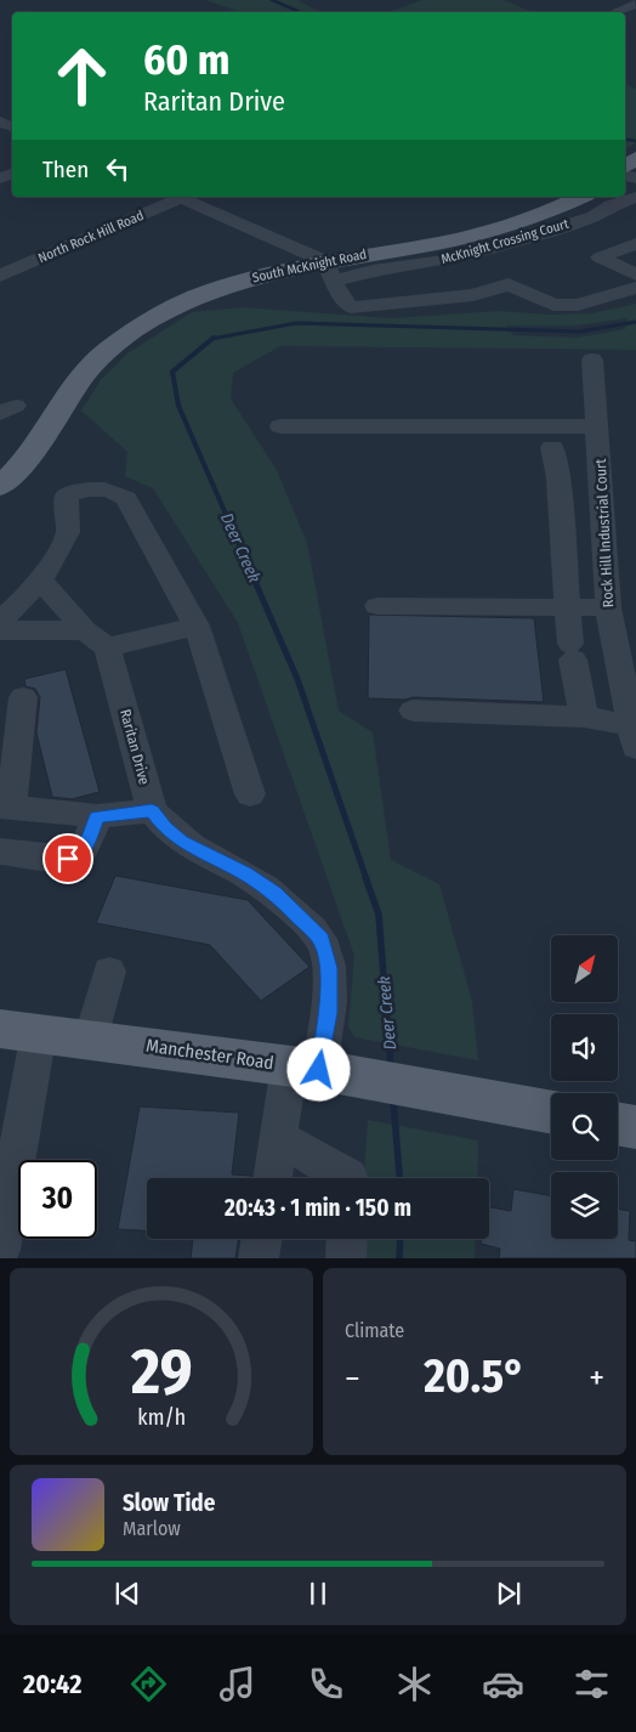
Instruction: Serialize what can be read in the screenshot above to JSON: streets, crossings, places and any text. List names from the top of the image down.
{
  "streets": {
    "main road": ["South McKnight Road", "Manchester Road"],
    "street": [
      "North Rock Hill Road",
      "McKnight Crossing Court",
      "Rock Hill Industrial Court",
      "Raritan Drive"
    ]
  },
  "crossings": [
    ["McKnight Crossing Court", "South McKnight Road"],
    ["Raritan Drive", "Manchester Road"]
  ],
  "water": ["Deer Creek"],
  "north": "top right",
  "page": {
    "turn": ["60 m", "Raritan Drive"],
    "then": "Then",
    "limit": "30",
    "trip": "20:43 · 1 min · 150 m",
    "tile": "Climate",
    "heat": ["−", "20.5°", "+"],
    "song": ["Slow Tide", "Marlow"],
    "tabs": "20:42",
    "gauge": ["29", "km/h"]
  }
}
